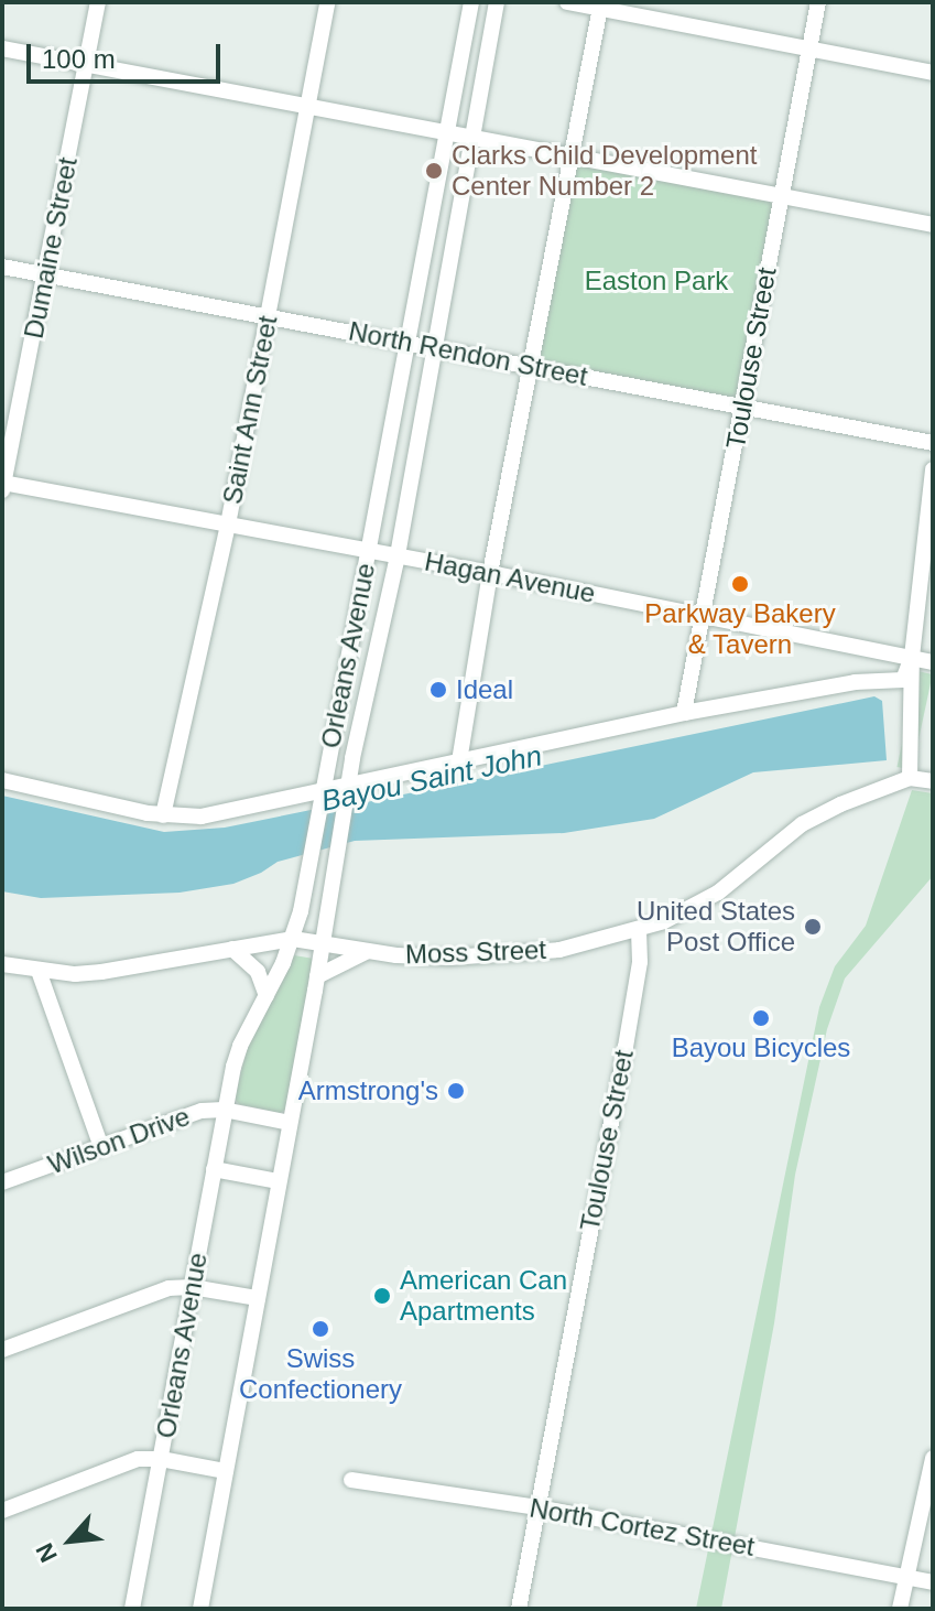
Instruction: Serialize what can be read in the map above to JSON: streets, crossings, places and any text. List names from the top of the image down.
{
  "streets": {
    "street": [
      "Dumaine Street",
      "North Rendon Street",
      "Toulouse Street",
      "Saint Ann Street",
      "Hagan Avenue",
      "Orleans Avenue",
      "Moss Street",
      "Wilson Drive",
      "North Cortez Street"
    ]
  },
  "crossings": [
    ["Dumaine Street", "North Rendon Street"],
    ["Dumaine Street", "Hagan Avenue"],
    ["North Rendon Street", "Toulouse Street"],
    ["North Rendon Street", "Saint Ann Street"],
    ["North Rendon Street", "Orleans Avenue"],
    ["Toulouse Street", "Hagan Avenue"],
    ["Toulouse Street", "Moss Street"],
    ["Toulouse Street", "North Cortez Street"],
    ["Saint Ann Street", "Hagan Avenue"],
    ["Hagan Avenue", "Orleans Avenue"],
    ["Orleans Avenue", "Moss Street"],
    ["Orleans Avenue", "Wilson Drive"]
  ],
  "water": ["Bayou Saint John"],
  "parks": ["Easton Park"],
  "places": [
    "Clarks Child Development Center Number 2",
    "Parkway Bakery & Tavern",
    "Ideal",
    "United States Post Office",
    "Bayou Bicycles",
    "Armstrong's",
    "American Can Apartments",
    "Swiss Confectionery"
  ],
  "scale_bar": "100 m",
  "north": "bottom left"
}
